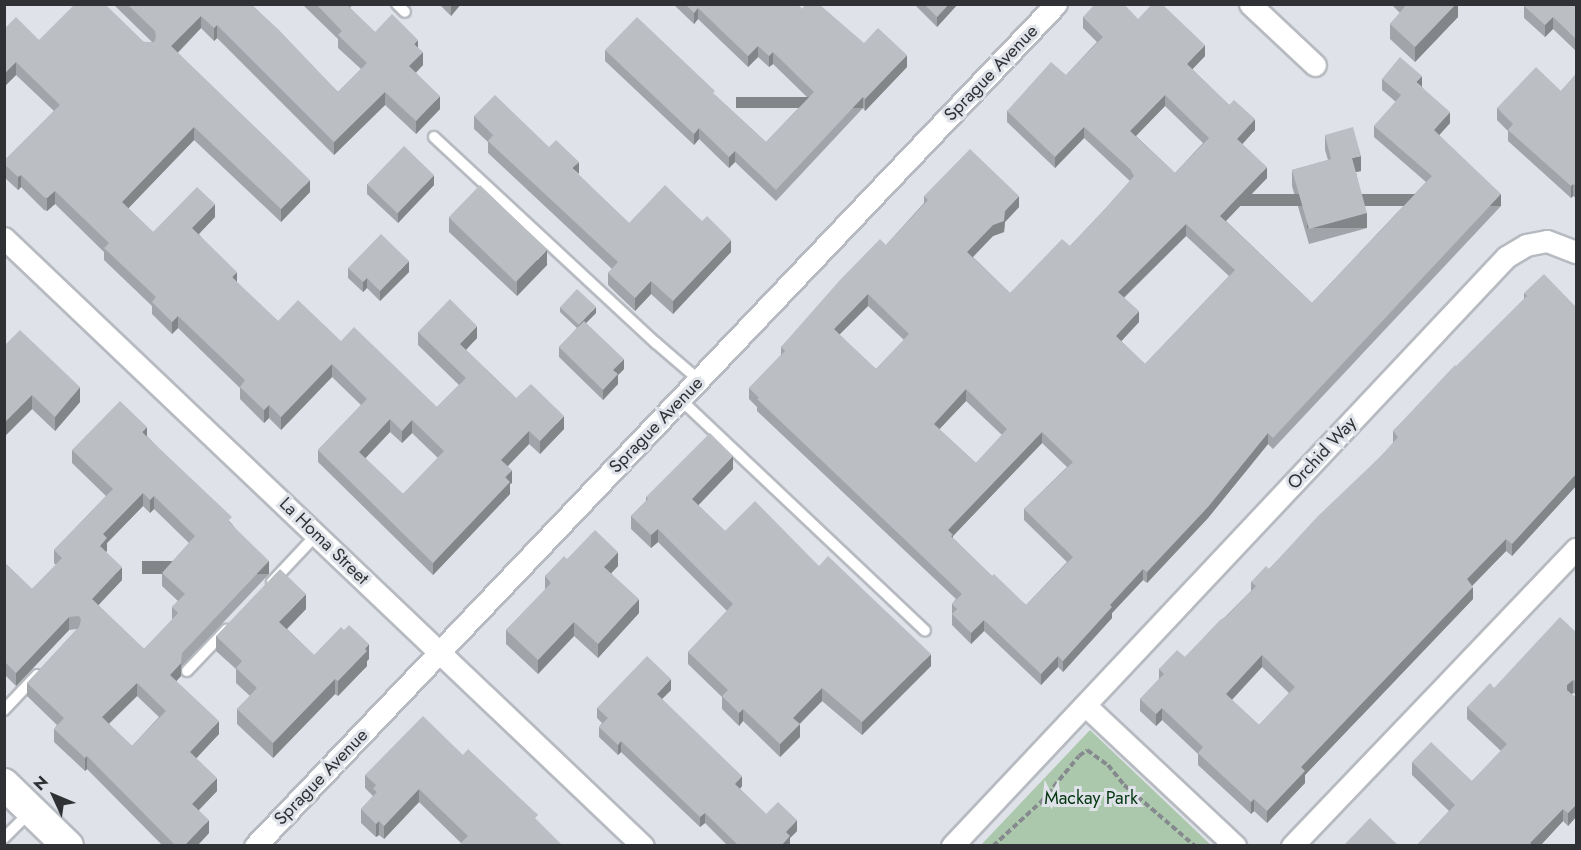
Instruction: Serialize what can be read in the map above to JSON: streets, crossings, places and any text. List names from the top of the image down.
{
  "streets": {
    "street": ["Sprague Avenue", "Orchid Way", "La Homa Street"]
  },
  "crossings": [
    ["Sprague Avenue", "La Homa Street"]
  ],
  "parks": ["Mackay Park"],
  "north": "top left"
}
